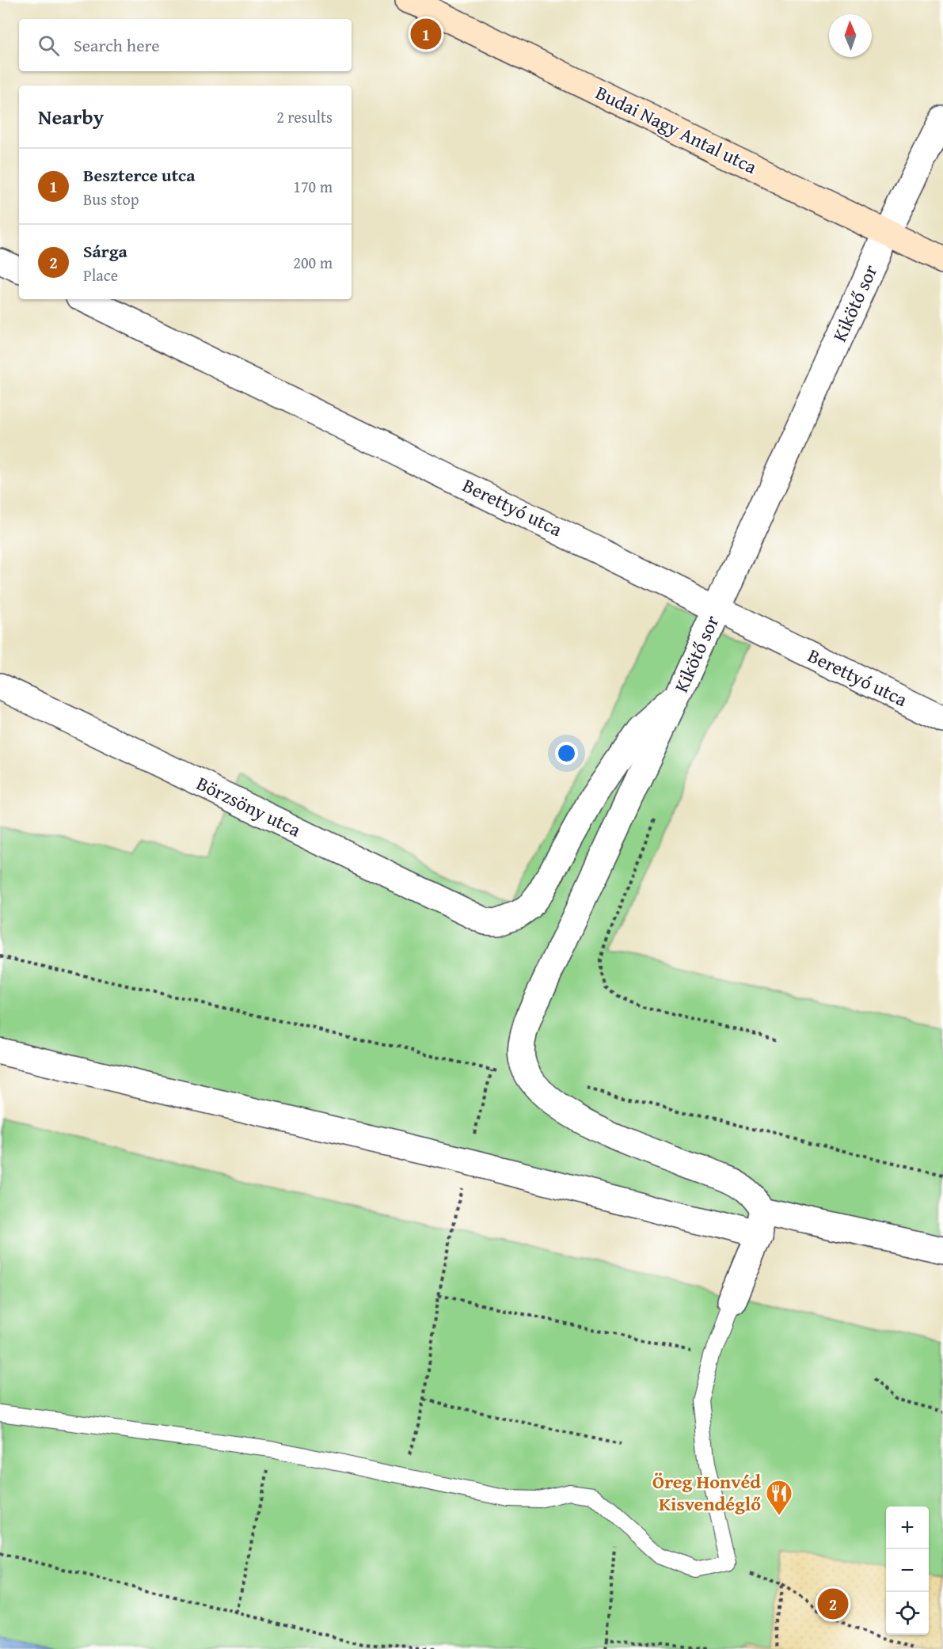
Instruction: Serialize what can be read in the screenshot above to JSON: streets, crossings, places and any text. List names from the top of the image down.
{
  "streets": {
    "main road": ["Budai Nagy Antal utca"],
    "street": ["Kikötő sor", "Berettyó utca", "Börzsöny utca"]
  },
  "crossings": [
    ["Budai Nagy Antal utca", "Kikötő sor"],
    ["Kikötő sor", "Berettyó utca"],
    ["Kikötő sor", "Börzsöny utca"]
  ],
  "places": {
    "restaurant": ["Öreg Honvéd Kisvendéglő"]
  },
  "north": "top",
  "page": {
    "pins": ["1", "2"],
    "search": "Search here",
    "heading": ["Nearby", "2 results"],
    "list": [
      {
        "mark": "1",
        "name": "Beszterce utca",
        "note": "Bus stop",
        "value": "170 m"
      },
      {
        "mark": "2",
        "name": "Sárga",
        "note": "Place",
        "value": "200 m"
      }
    ],
    "map_buttons": ["+", "−"]
  }
}
